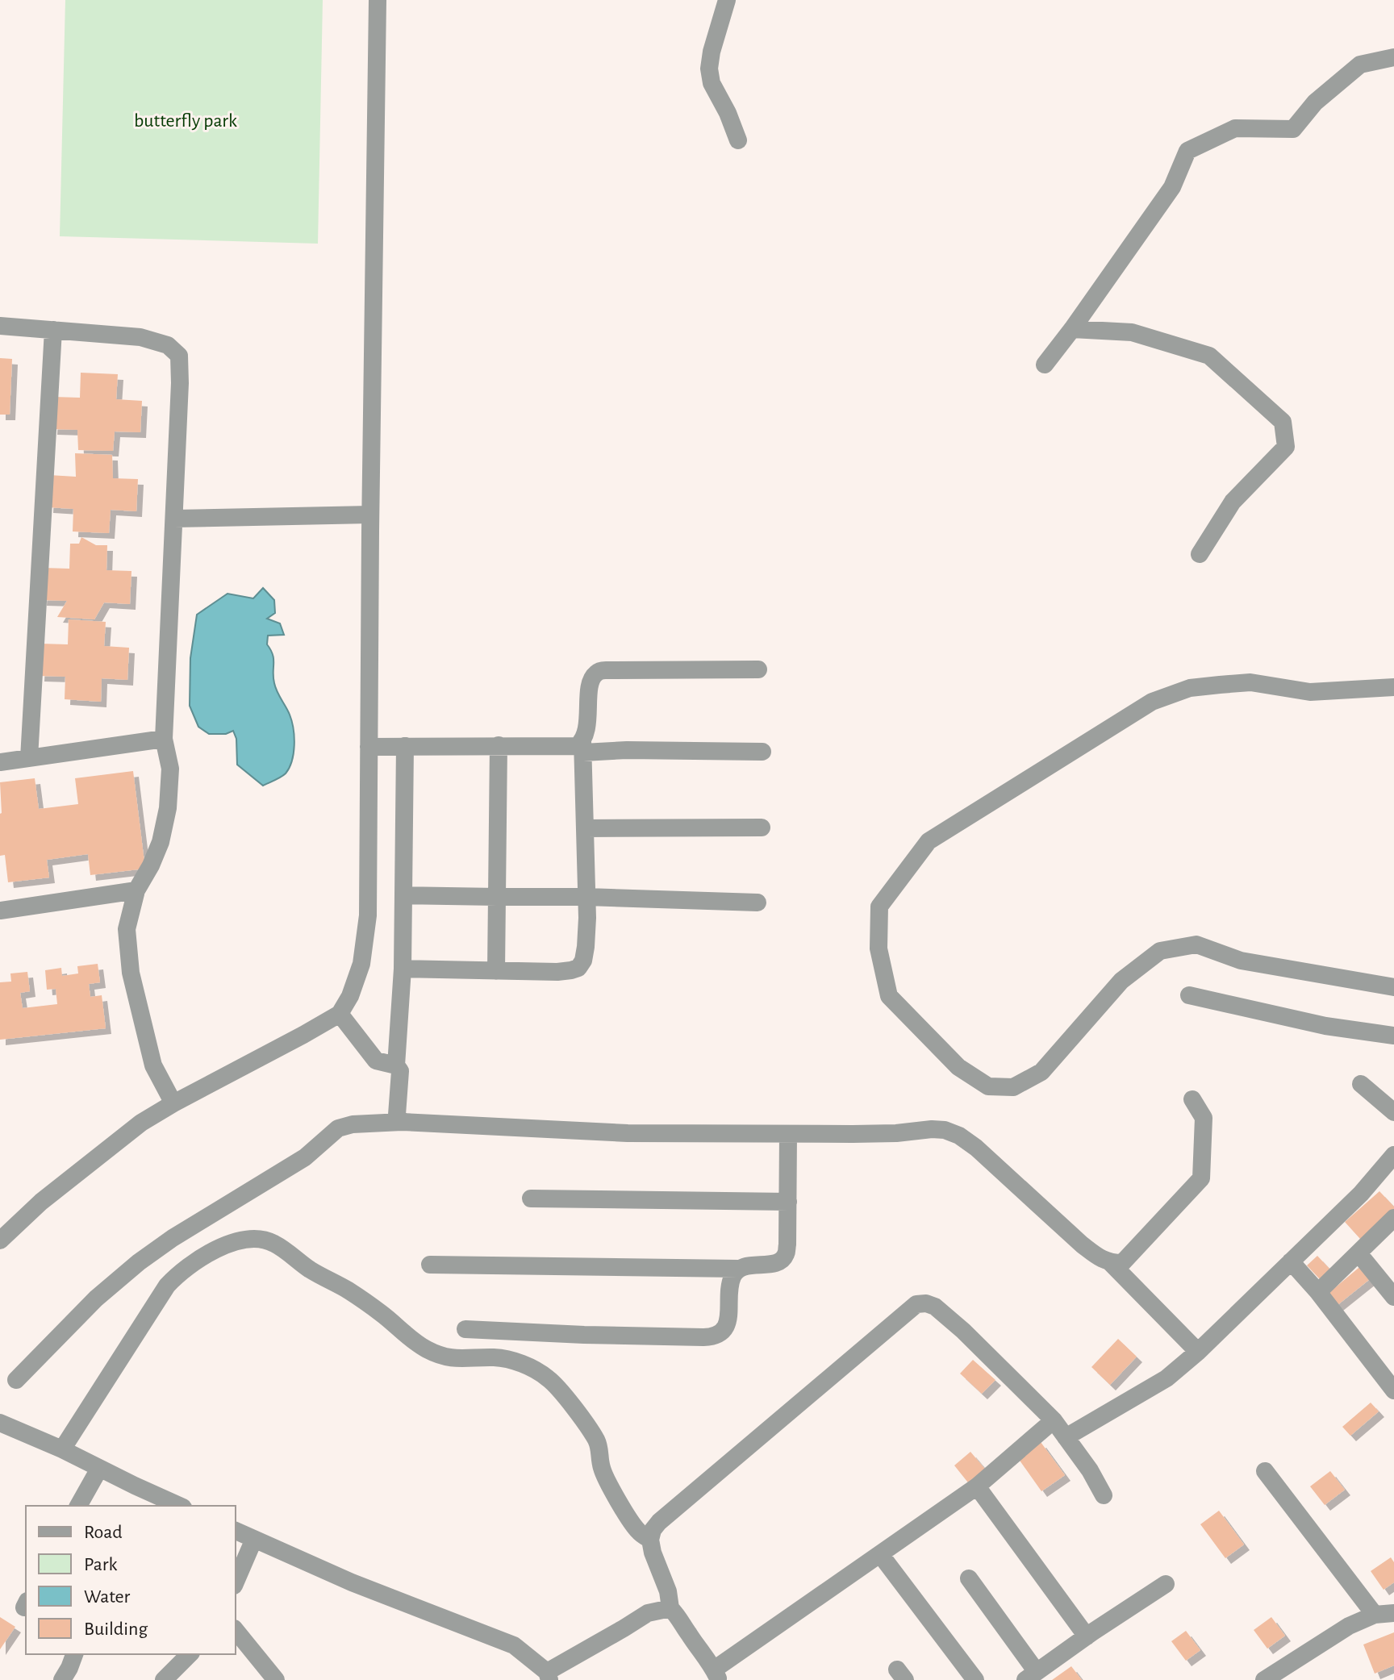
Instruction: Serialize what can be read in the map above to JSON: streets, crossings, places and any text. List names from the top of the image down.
{
  "parks": ["butterfly park"],
  "legend": [
    "Road",
    "Park",
    "Water",
    "Building"
  ]
}
